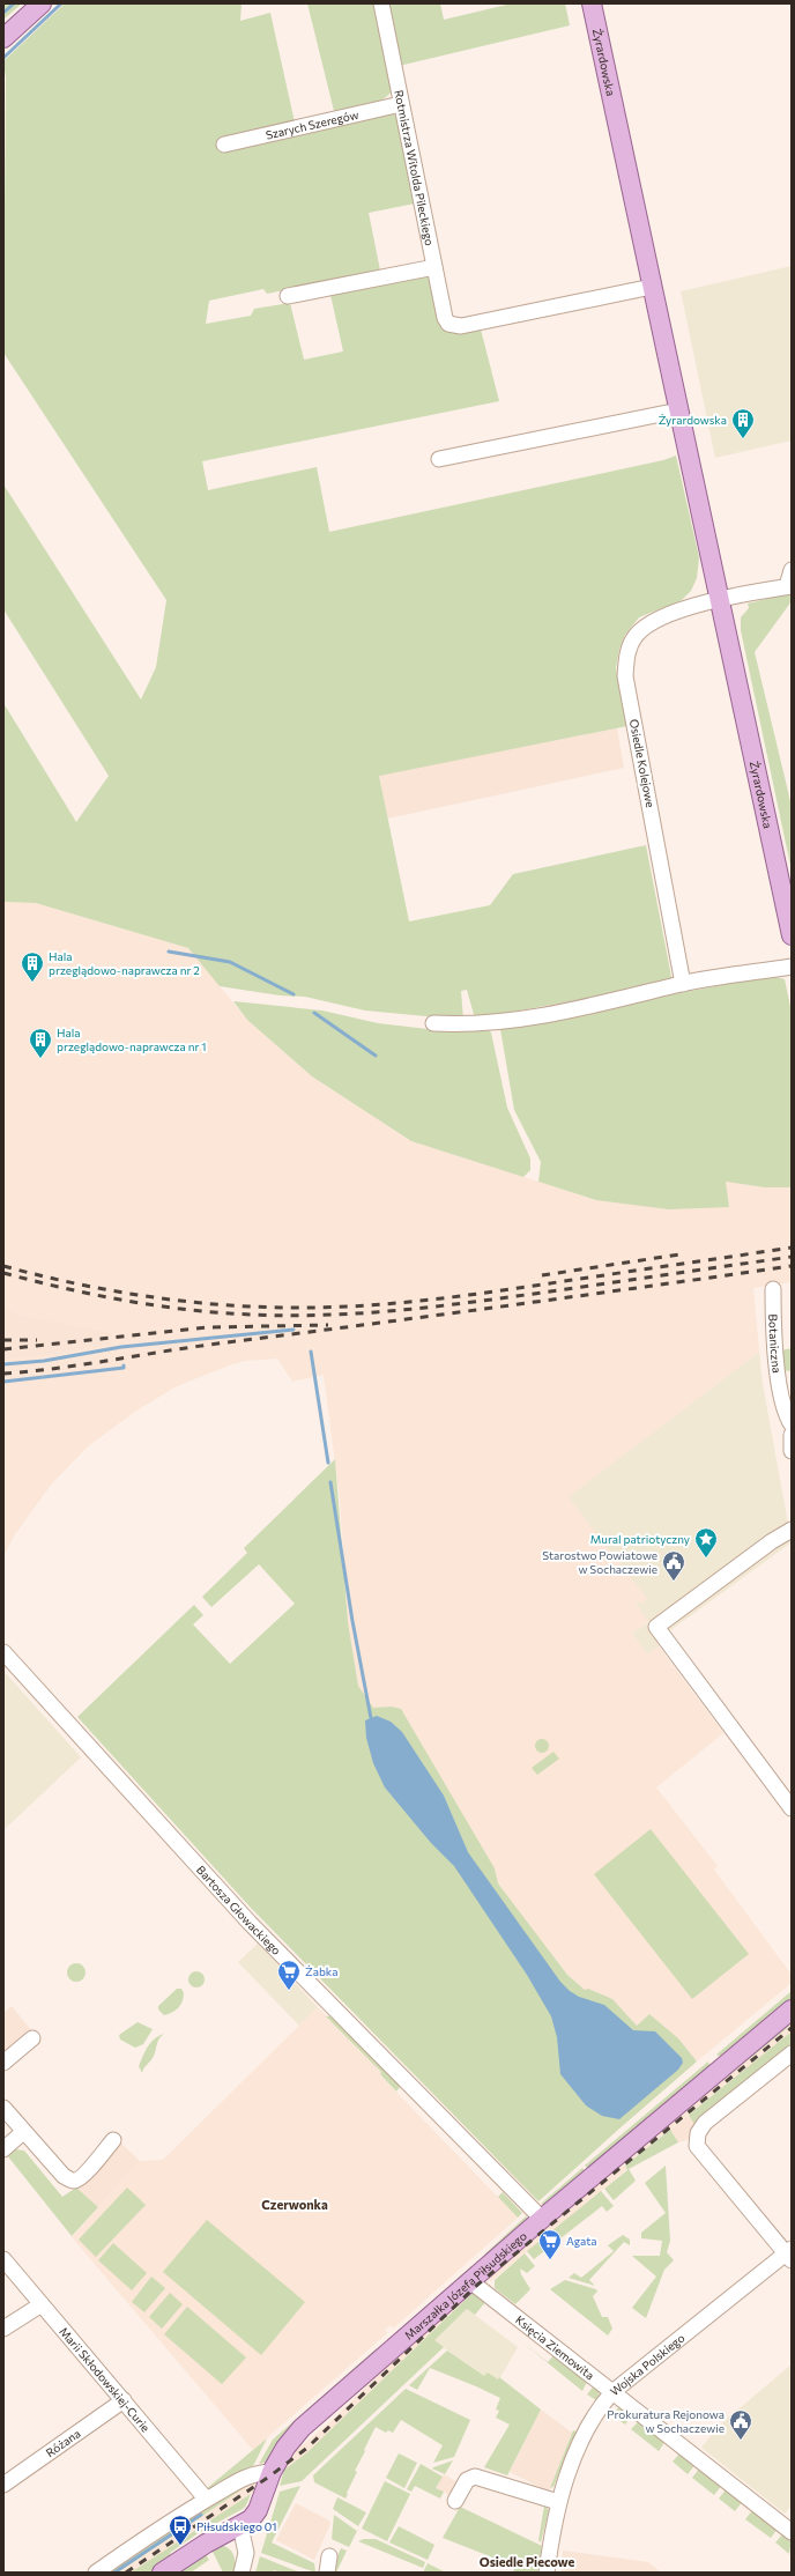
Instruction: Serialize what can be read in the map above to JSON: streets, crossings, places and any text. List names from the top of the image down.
{
  "streets": {
    "main road": ["Żyrardowska", "Marszałka Józefa Piłsudskiego"],
    "street": [
      "Szarych Szeregów",
      "Rotmistrza Witolda Pileckiego",
      "Osiedle Kolejowe",
      "Botaniczna",
      "Bartosza Głowackiego",
      "Księcia Ziemowita",
      "Wojska Polskiego",
      "Marii Skłodowskiej-Curie",
      "Różana"
    ]
  },
  "crossings": [
    ["Żyrardowska", "Rotmistrza Witolda Pileckiego"],
    ["Żyrardowska", "Osiedle Kolejowe"],
    ["Szarych Szeregów", "Rotmistrza Witolda Pileckiego"],
    ["Bartosza Głowackiego", "Marszałka Józefa Piłsudskiego"],
    ["Marszałka Józefa Piłsudskiego", "Księcia Ziemowita"],
    ["Księcia Ziemowita", "Wojska Polskiego"],
    ["Marii Skłodowskiej-Curie", "Różana"]
  ],
  "districts": ["Czerwonka", "Osiedle Piecowe"],
  "places": {
    "building": ["Żyrardowska", "Hala przeglądowo-naprawcza nr 2", "Hala przeglądowo-naprawcza nr 1"],
    "place": ["Mural patriotyczny"],
    "public building": ["Starostwo Powiatowe w Sochaczewie", "Prokuratura Rejonowa w Sochaczewie"],
    "supermarket": ["Żabka", "Agata"],
    "bus stop": ["Piłsudskiego 01"]
  }
}
